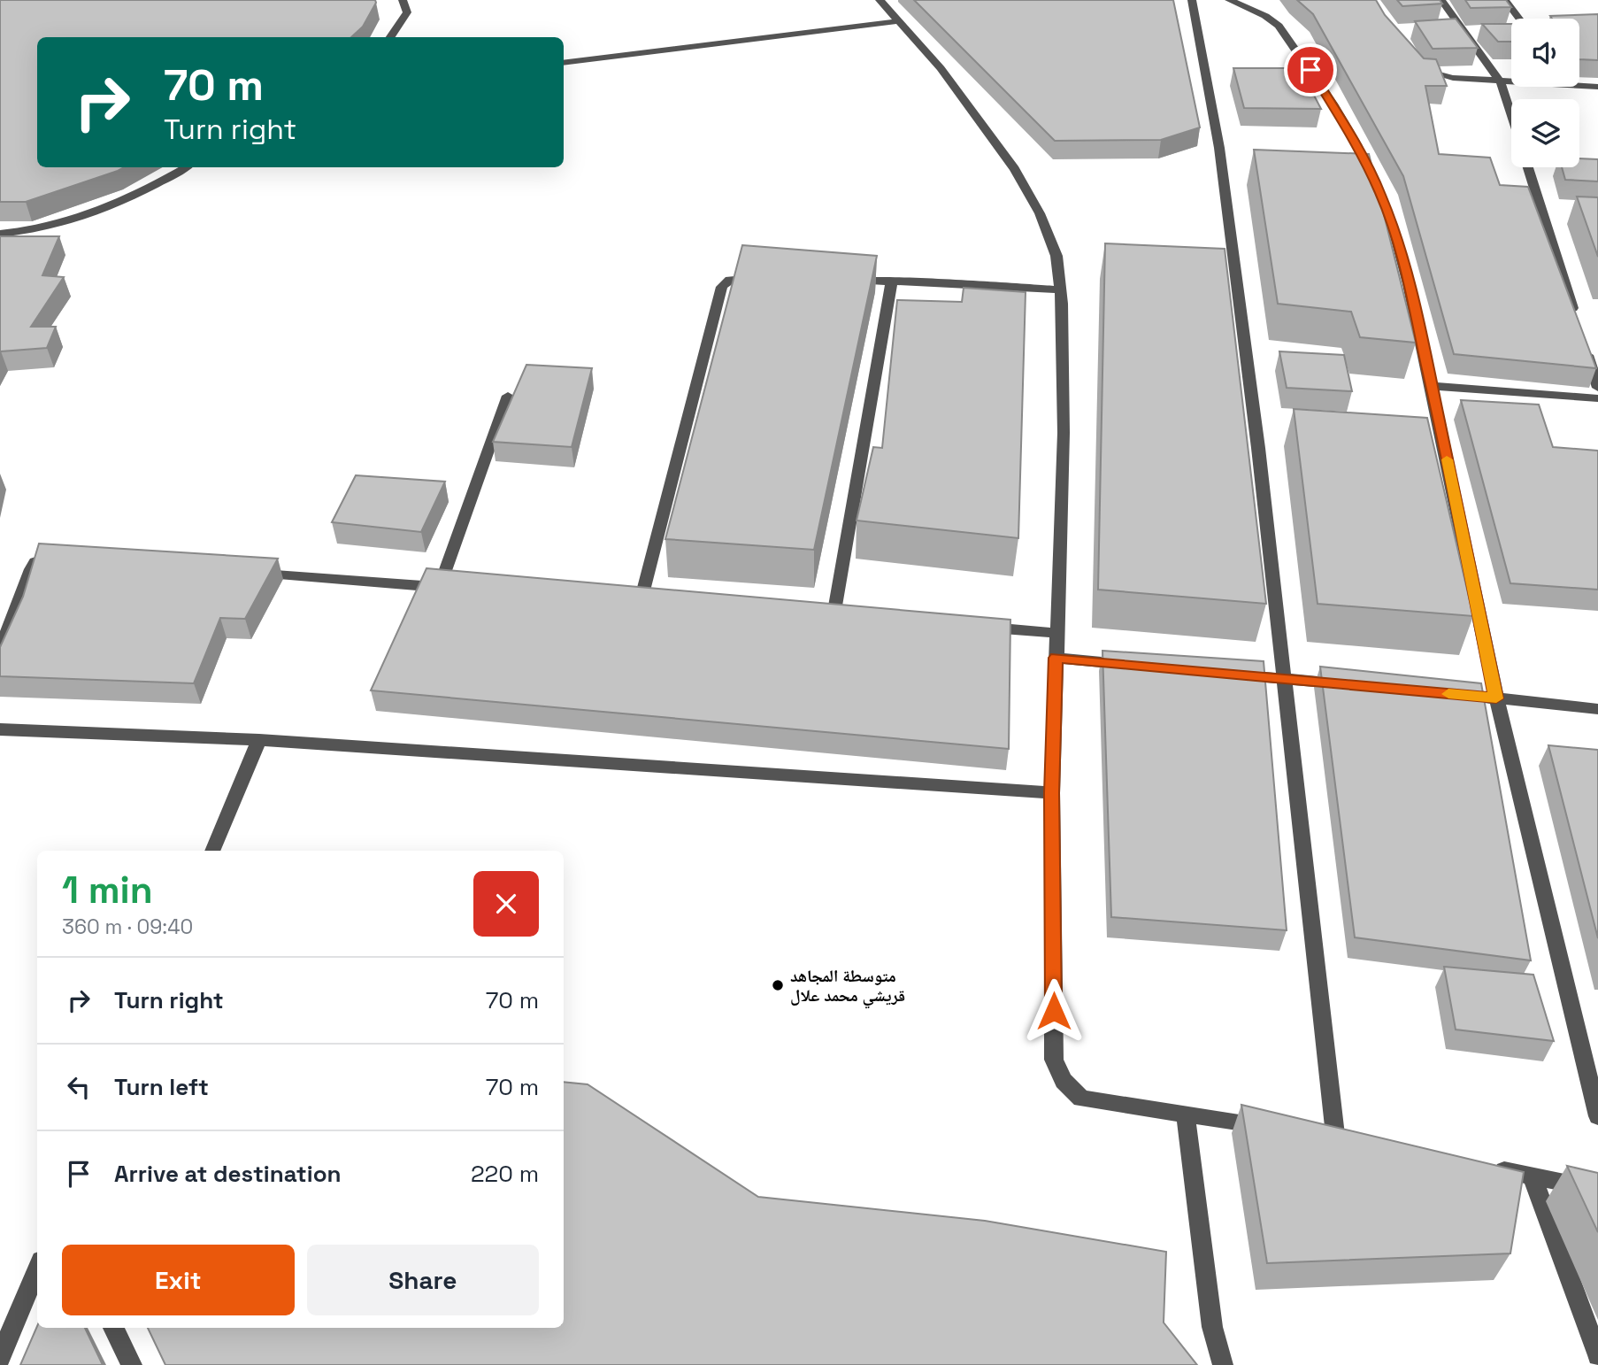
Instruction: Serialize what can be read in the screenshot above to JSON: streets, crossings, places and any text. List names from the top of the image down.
{
  "places": ["متوسطة المجاهد قريشي محمد علال"],
  "page": {
    "turn": ["70 m", "Turn right"],
    "heading": ["1 min", "360 m · 09:40"],
    "list": [
      {
        "name": "Turn right",
        "value": "70 m"
      },
      {
        "name": "Turn left",
        "value": "70 m"
      },
      {
        "name": "Arrive at destination",
        "value": "220 m"
      }
    ],
    "buttons": ["Exit", "Share"]
  }
}
